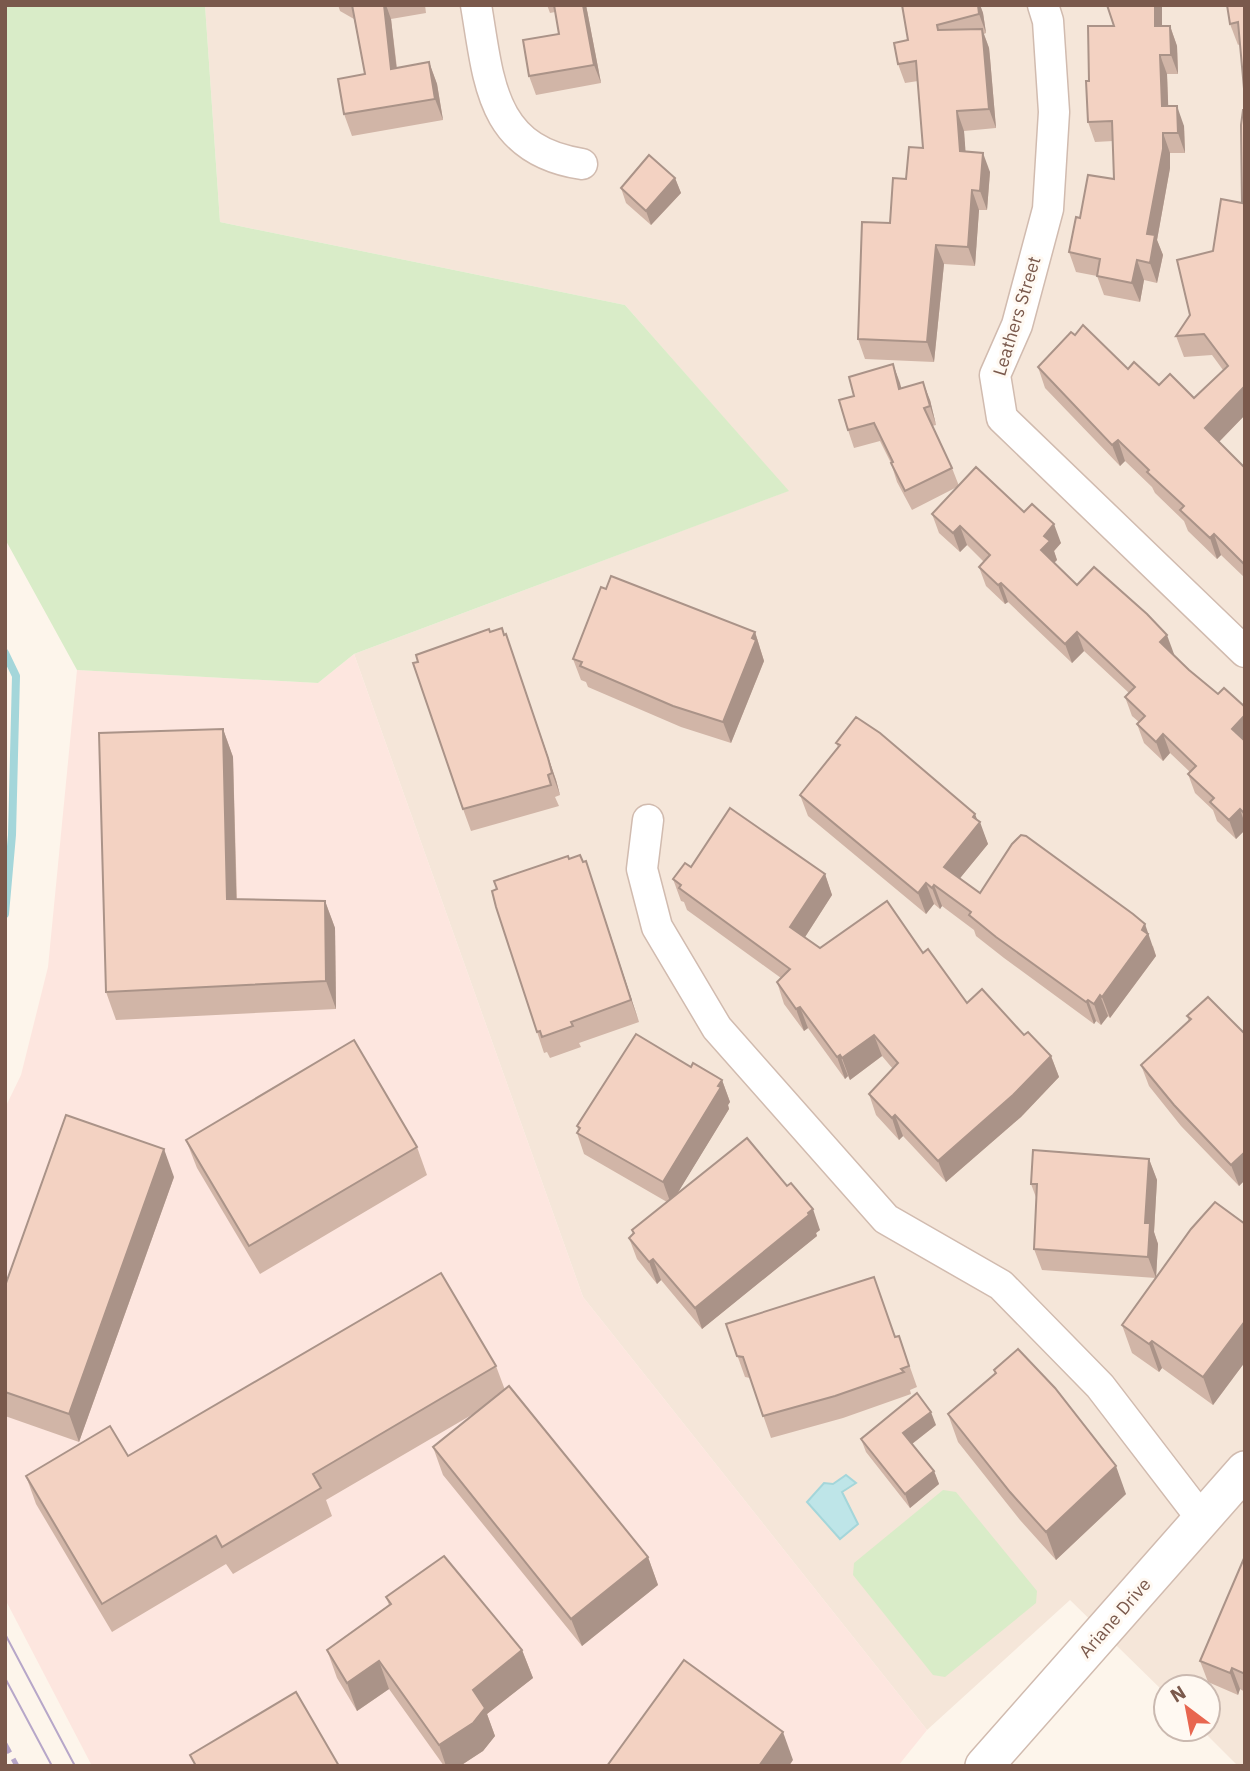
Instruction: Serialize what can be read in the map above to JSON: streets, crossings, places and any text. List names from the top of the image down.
{
  "streets": {
    "street": ["Leathers Street", "Ariane Drive"]
  },
  "north": "top left"
}
